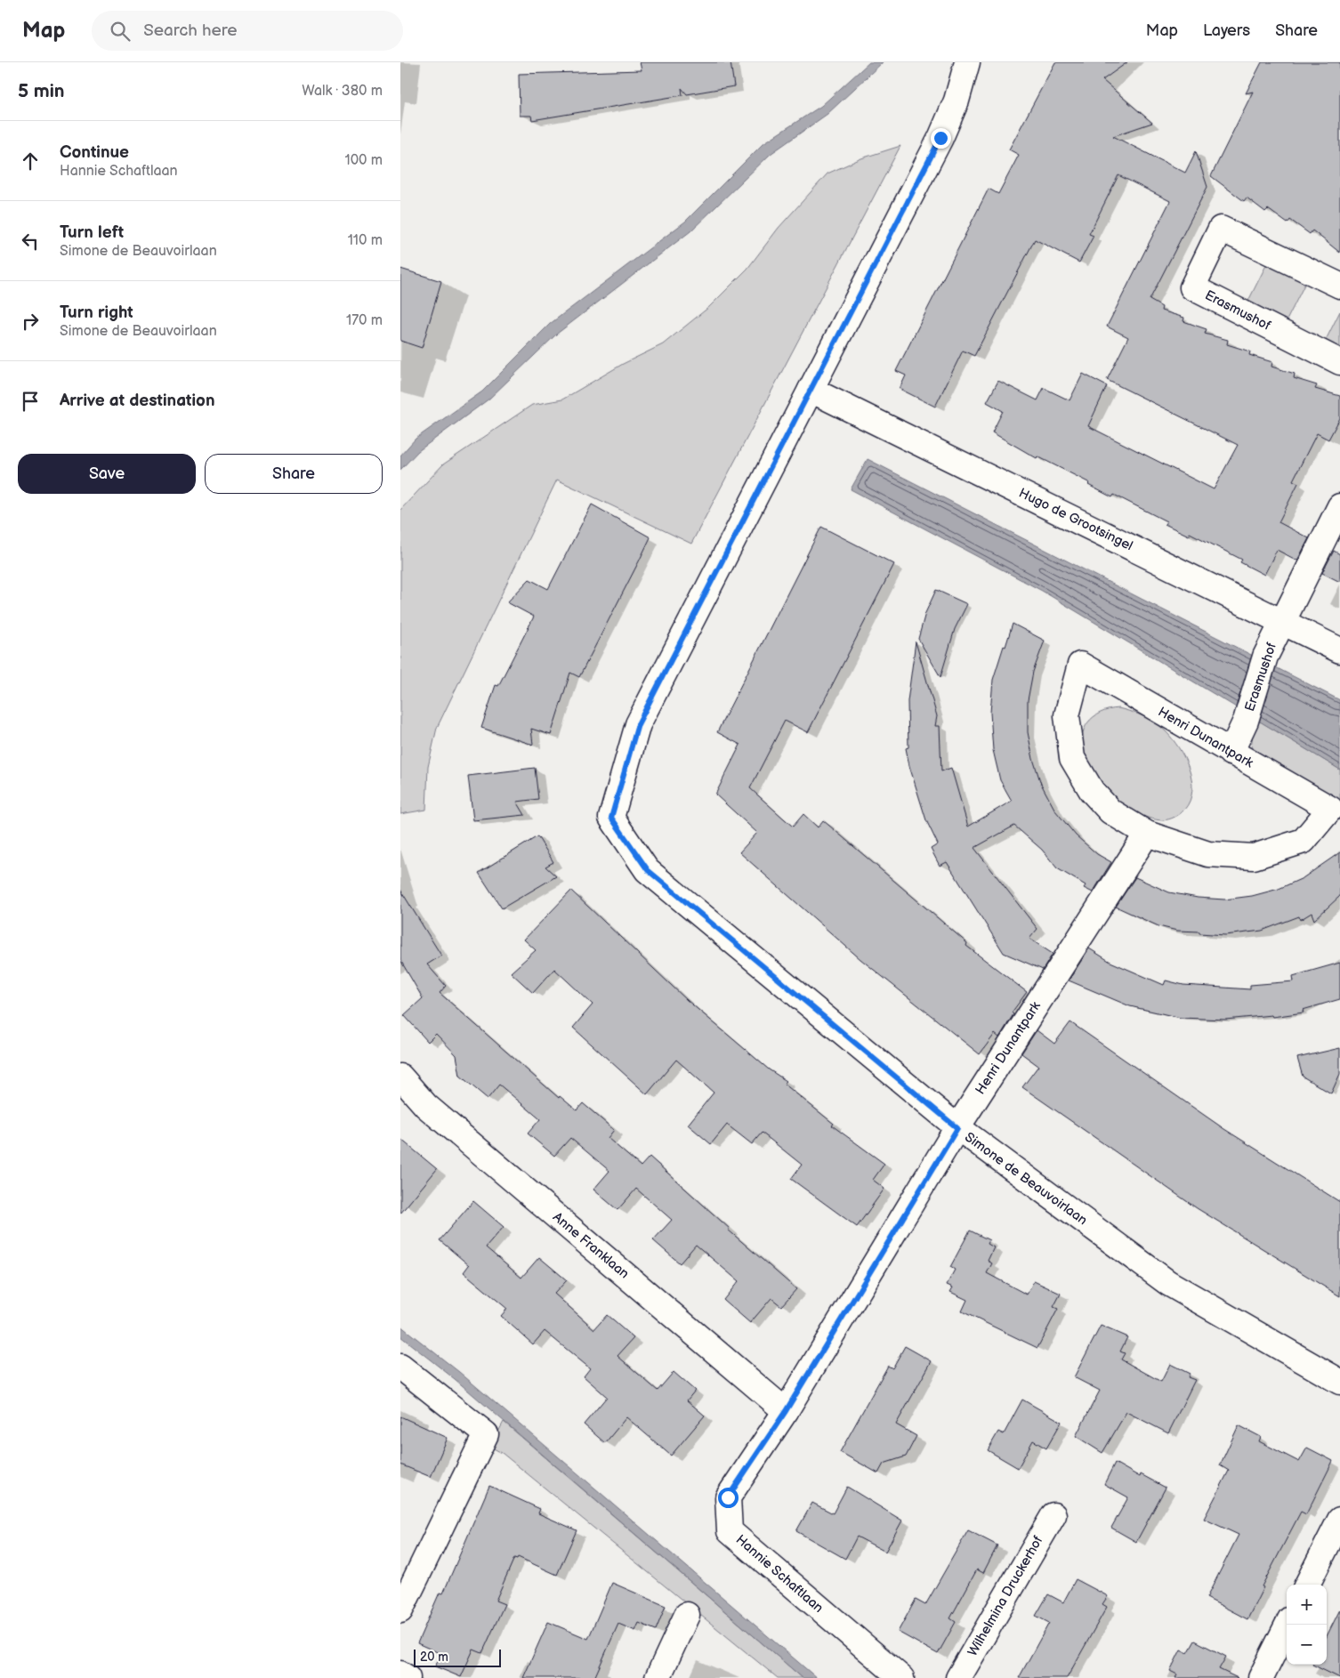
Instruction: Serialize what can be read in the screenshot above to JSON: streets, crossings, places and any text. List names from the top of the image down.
{
  "streets": {
    "street": [
      "Erasmushof",
      "Hugo de Grootsingel",
      "Henri Dunantpark",
      "Simone de Beauvoirlaan",
      "Anne Franklaan",
      "Hannie Schaftlaan",
      "Wilhelmina Druckerhof"
    ]
  },
  "crossings": [
    ["Erasmushof", "Hugo de Grootsingel"],
    ["Erasmushof", "Henri Dunantpark"],
    ["Hugo de Grootsingel", "Simone de Beauvoirlaan"],
    ["Henri Dunantpark", "Simone de Beauvoirlaan"],
    ["Henri Dunantpark", "Hannie Schaftlaan"],
    ["Simone de Beauvoirlaan", "Hannie Schaftlaan"],
    ["Anne Franklaan", "Hannie Schaftlaan"]
  ],
  "scale_bar": "20 m",
  "page": {
    "header": "Map",
    "search": "Search here",
    "nav": ["Map", "Layers", "Share"],
    "heading": ["5 min", "Walk · 380 m"],
    "list": [
      ["Continue", "Hannie Schaftlaan", "100 m"],
      ["Turn left", "Simone de Beauvoirlaan", "110 m"],
      ["Turn right", "Simone de Beauvoirlaan", "170 m"],
      "Arrive at destination"
    ],
    "buttons": ["Save", "Share"],
    "map_buttons": ["+", "−"],
    "scale": "20 m"
  }
}
